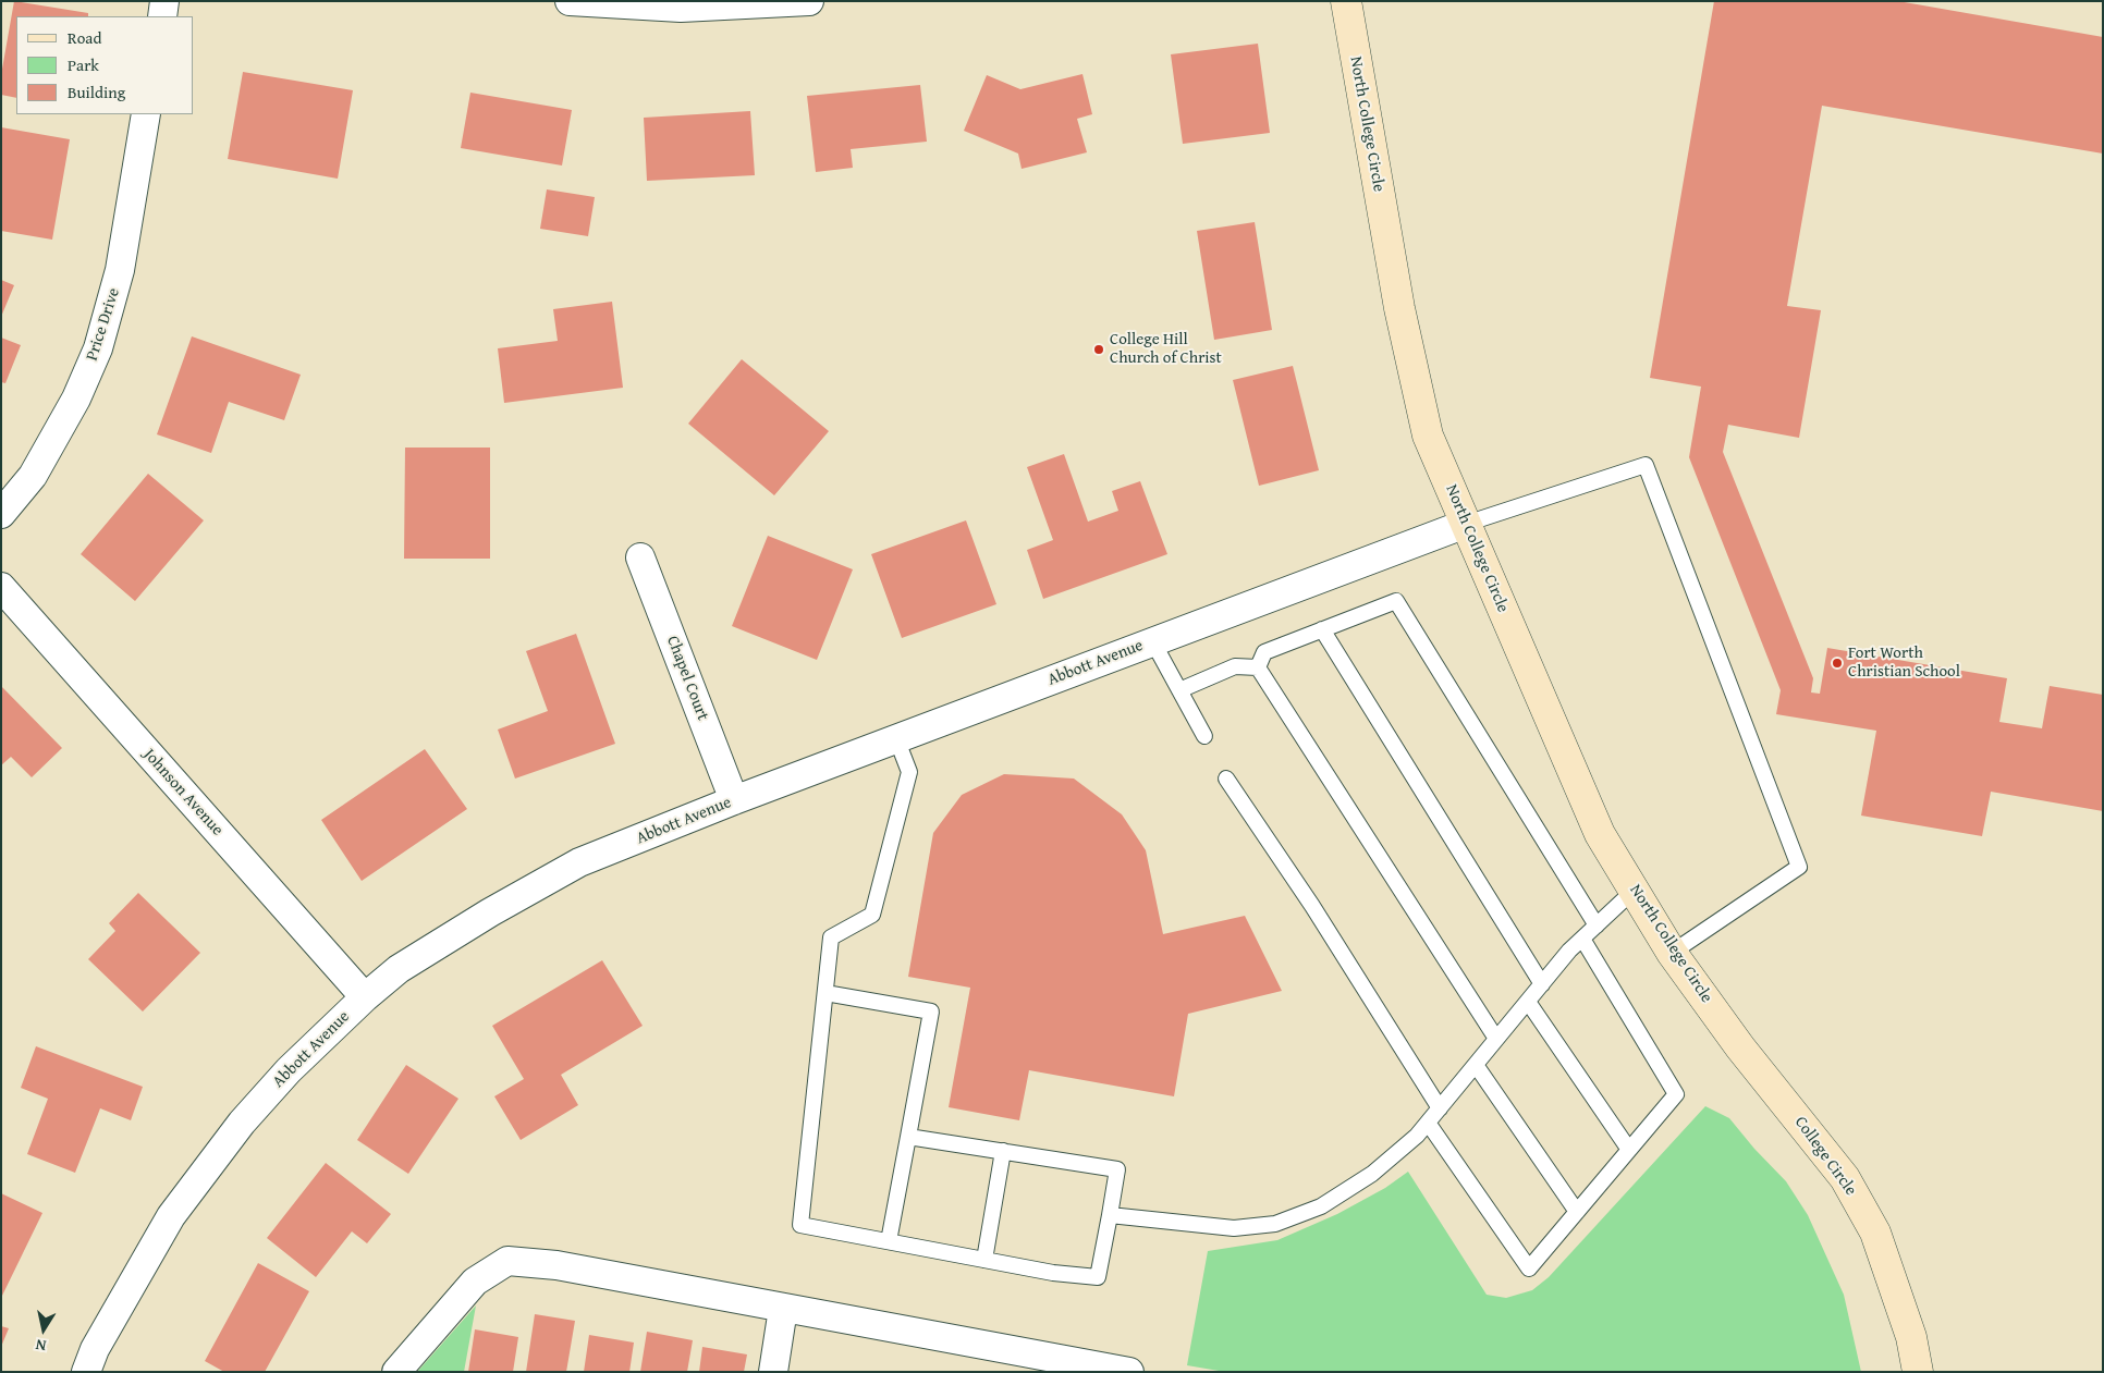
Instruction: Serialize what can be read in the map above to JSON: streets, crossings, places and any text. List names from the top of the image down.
{
  "streets": {
    "street": [
      "North College Circle",
      "Price Drive",
      "Abbott Avenue",
      "Chapel Court",
      "Johnson Avenue",
      "College Circle"
    ]
  },
  "crossings": [
    ["North College Circle", "Abbott Avenue"],
    ["North College Circle", "College Circle"],
    ["Abbott Avenue", "Chapel Court"],
    ["Abbott Avenue", "Johnson Avenue"]
  ],
  "places": ["College Hill Church of Christ", "Fort Worth Christian School"],
  "legend": ["Road", "Park", "Building"],
  "north": "bottom"
}
